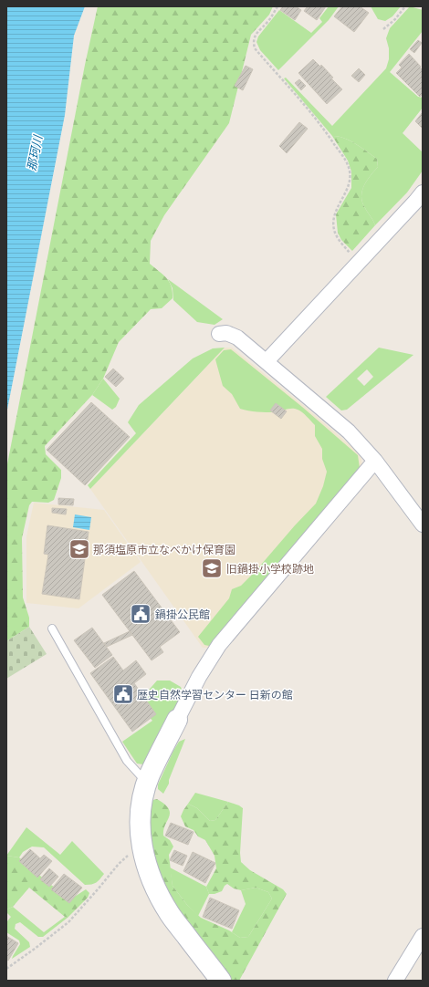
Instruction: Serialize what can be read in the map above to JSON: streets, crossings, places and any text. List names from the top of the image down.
{
  "water": ["那珂川"],
  "places": {
    "school or university": ["那須塩原市立なべかけ保育園", "旧鍋掛小学校跡地"],
    "public building": ["鍋掛公民館", "歴史自然学習センター 日新の館"]
  }
}
